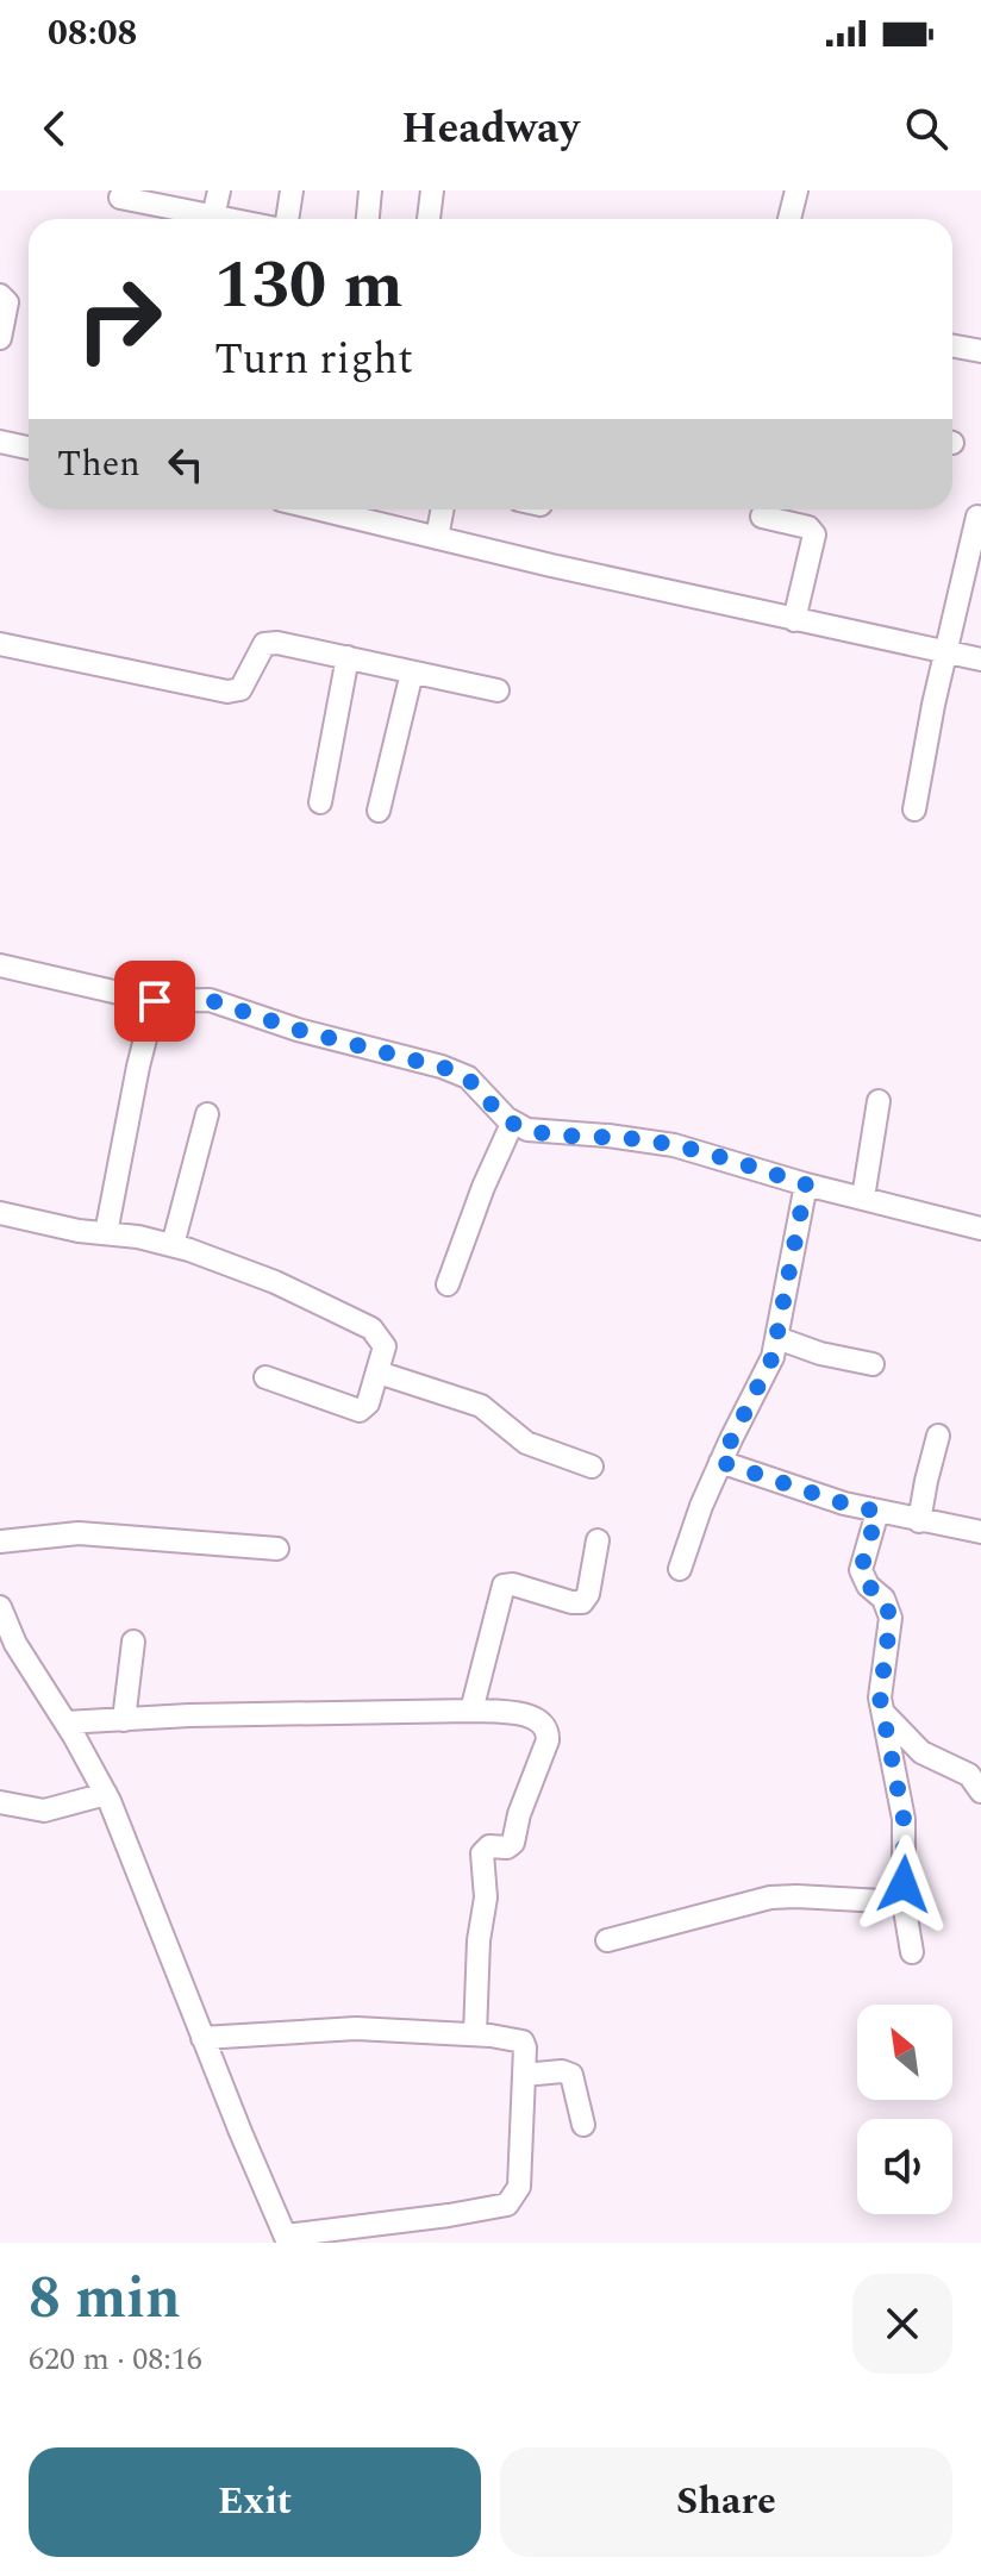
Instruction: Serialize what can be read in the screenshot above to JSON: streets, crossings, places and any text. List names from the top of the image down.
{
  "north": "top left",
  "page": {
    "status": "08:08",
    "header": "Headway",
    "turn": ["130 m", "Turn right"],
    "then": "Then",
    "heading": ["8 min", "620 m · 08:16"],
    "buttons": ["Exit", "Share"]
  }
}
